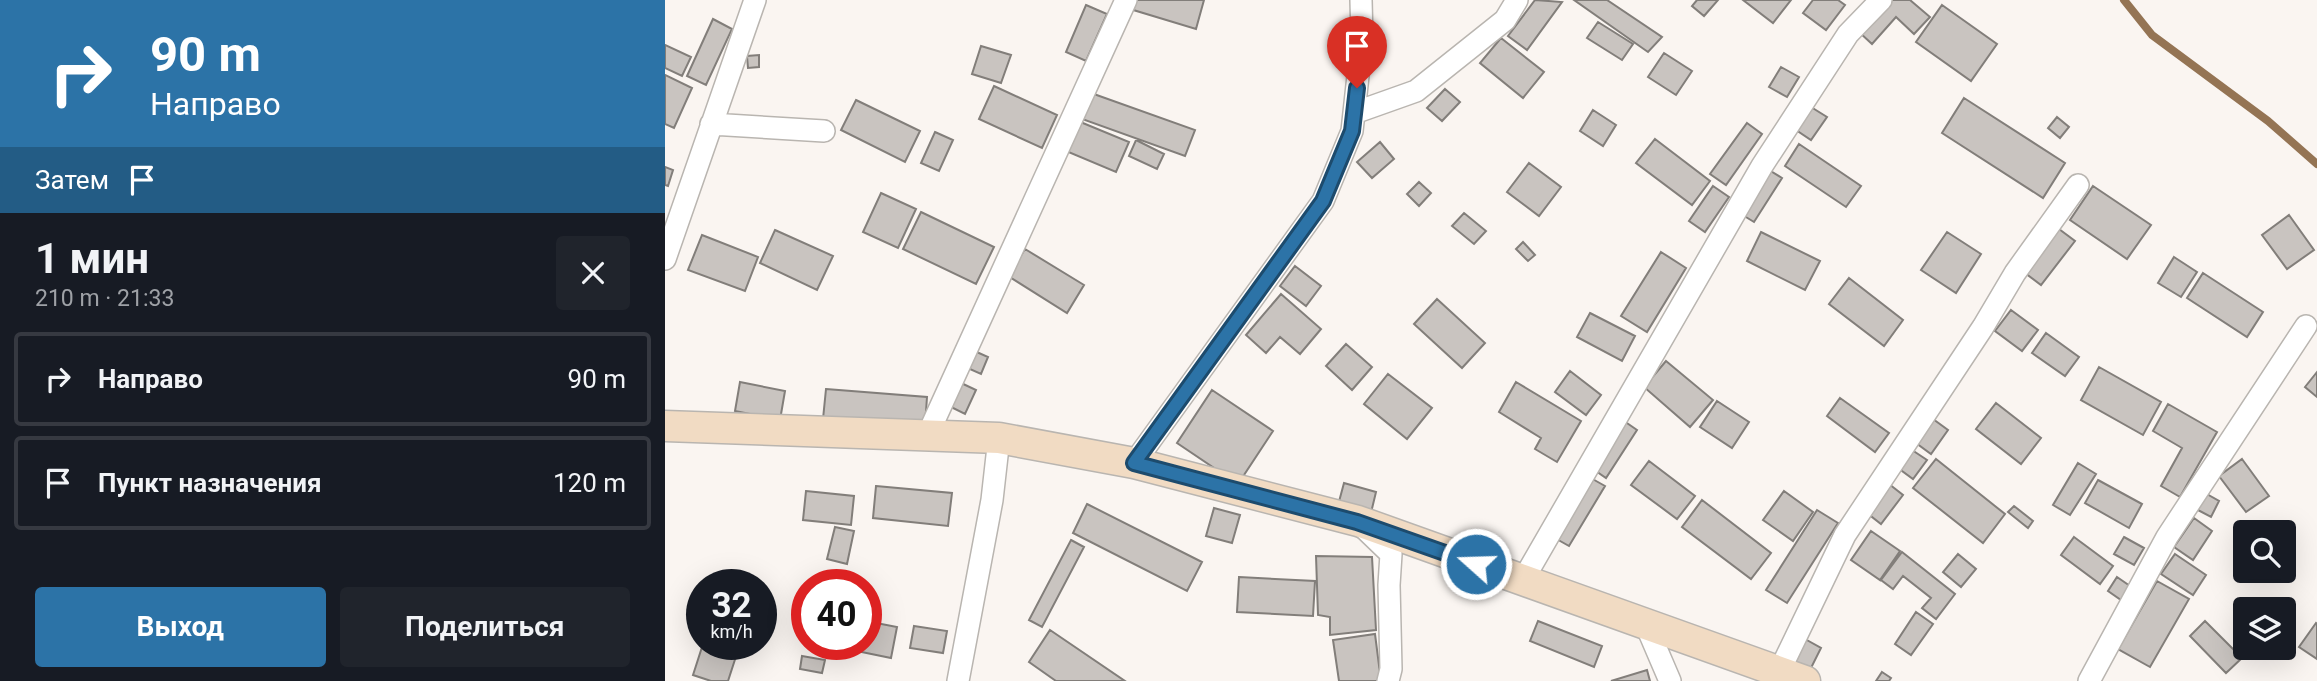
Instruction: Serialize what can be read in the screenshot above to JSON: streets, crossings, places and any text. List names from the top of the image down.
{
  "page": {
    "turn": ["90 m", "Направо"],
    "then": "Затем",
    "heading": ["1 мин", "210 m · 21:33"],
    "list": [
      {
        "name": "Направо",
        "value": "90 m"
      },
      {
        "name": "Пункт назначения",
        "value": "120 m"
      }
    ],
    "speed": "32 km/h",
    "limit": "40",
    "buttons": ["Выход", "Поделиться"]
  }
}
